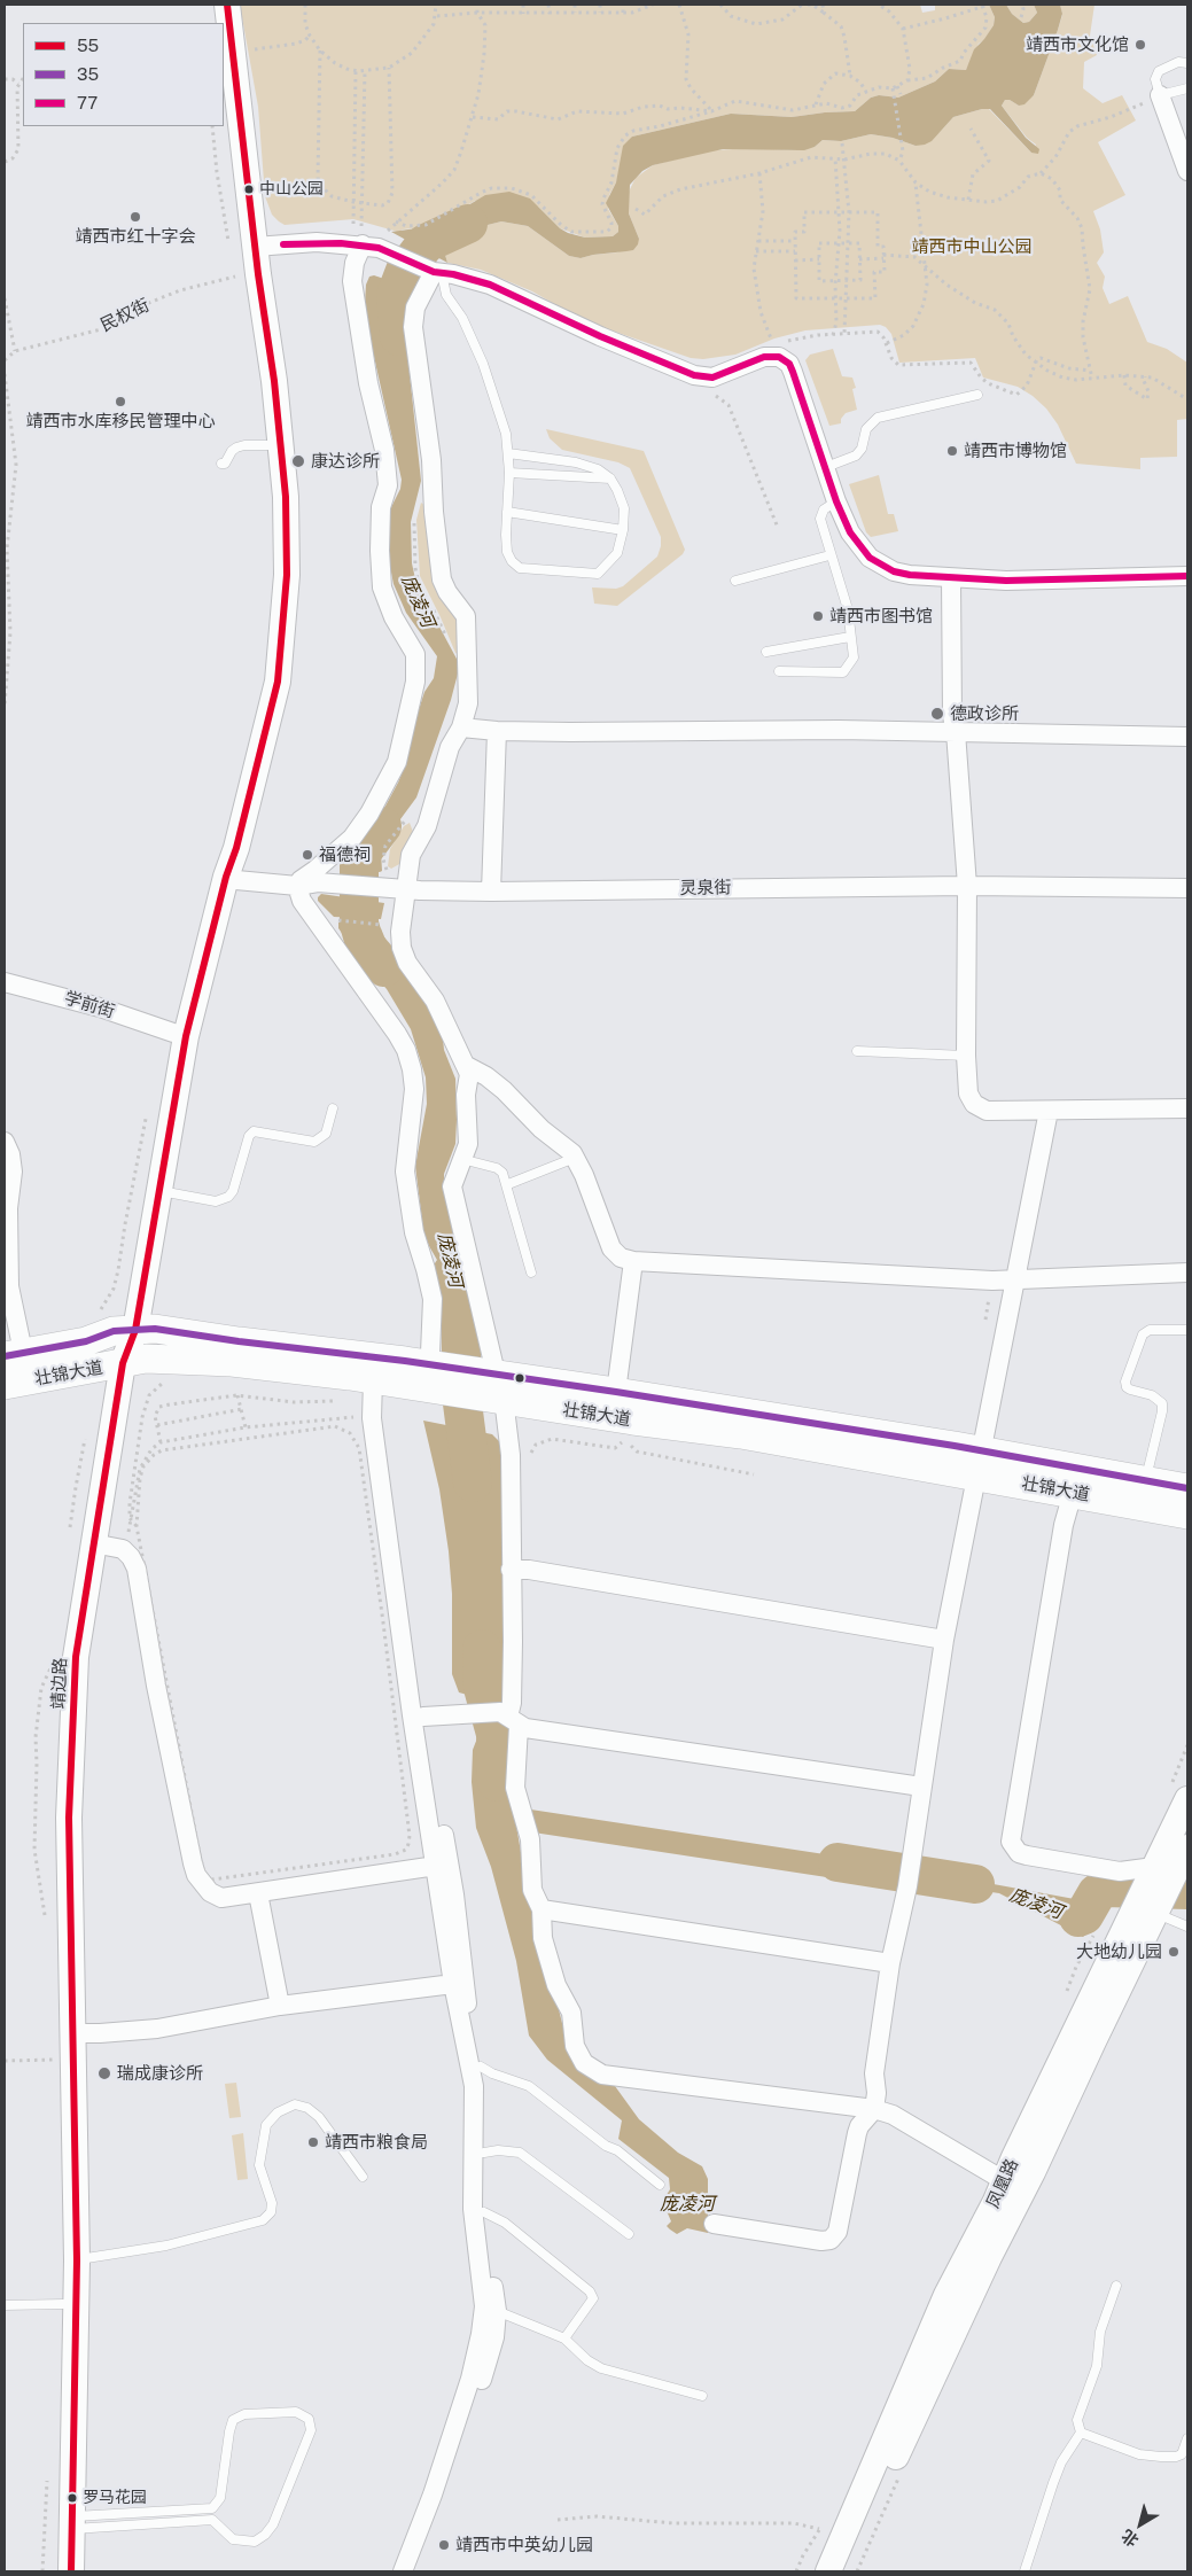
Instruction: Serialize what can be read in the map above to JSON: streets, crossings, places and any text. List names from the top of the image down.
{
  "streets": {
    "main road": ["壮锦大道", "靖边路", "凤凰路"],
    "street": ["灵泉街", "学前街"],
    "path": ["民权街"]
  },
  "crossings": [
    ["民权街", "靖边路"],
    ["灵泉街", "靖边路"],
    ["学前街", "靖边路"],
    ["壮锦大道", "靖边路"]
  ],
  "water": ["庞凌河"],
  "parks": ["靖西市中山公园"],
  "places": [
    "靖西市文化馆",
    "中山公园",
    "靖西市红十字会",
    "靖西市水库移民管理中心",
    "靖西市博物馆",
    "康达诊所",
    "靖西市图书馆",
    "德政诊所",
    "福德祠",
    "大地幼儿园",
    "瑞成康诊所",
    "靖西市粮食局",
    "罗马花园",
    "靖西市中英幼儿园"
  ],
  "lines": ["transit line 55", "transit line 77", "transit line 35"],
  "legend": ["55", "35", "77"],
  "north": "bottom left"
}
